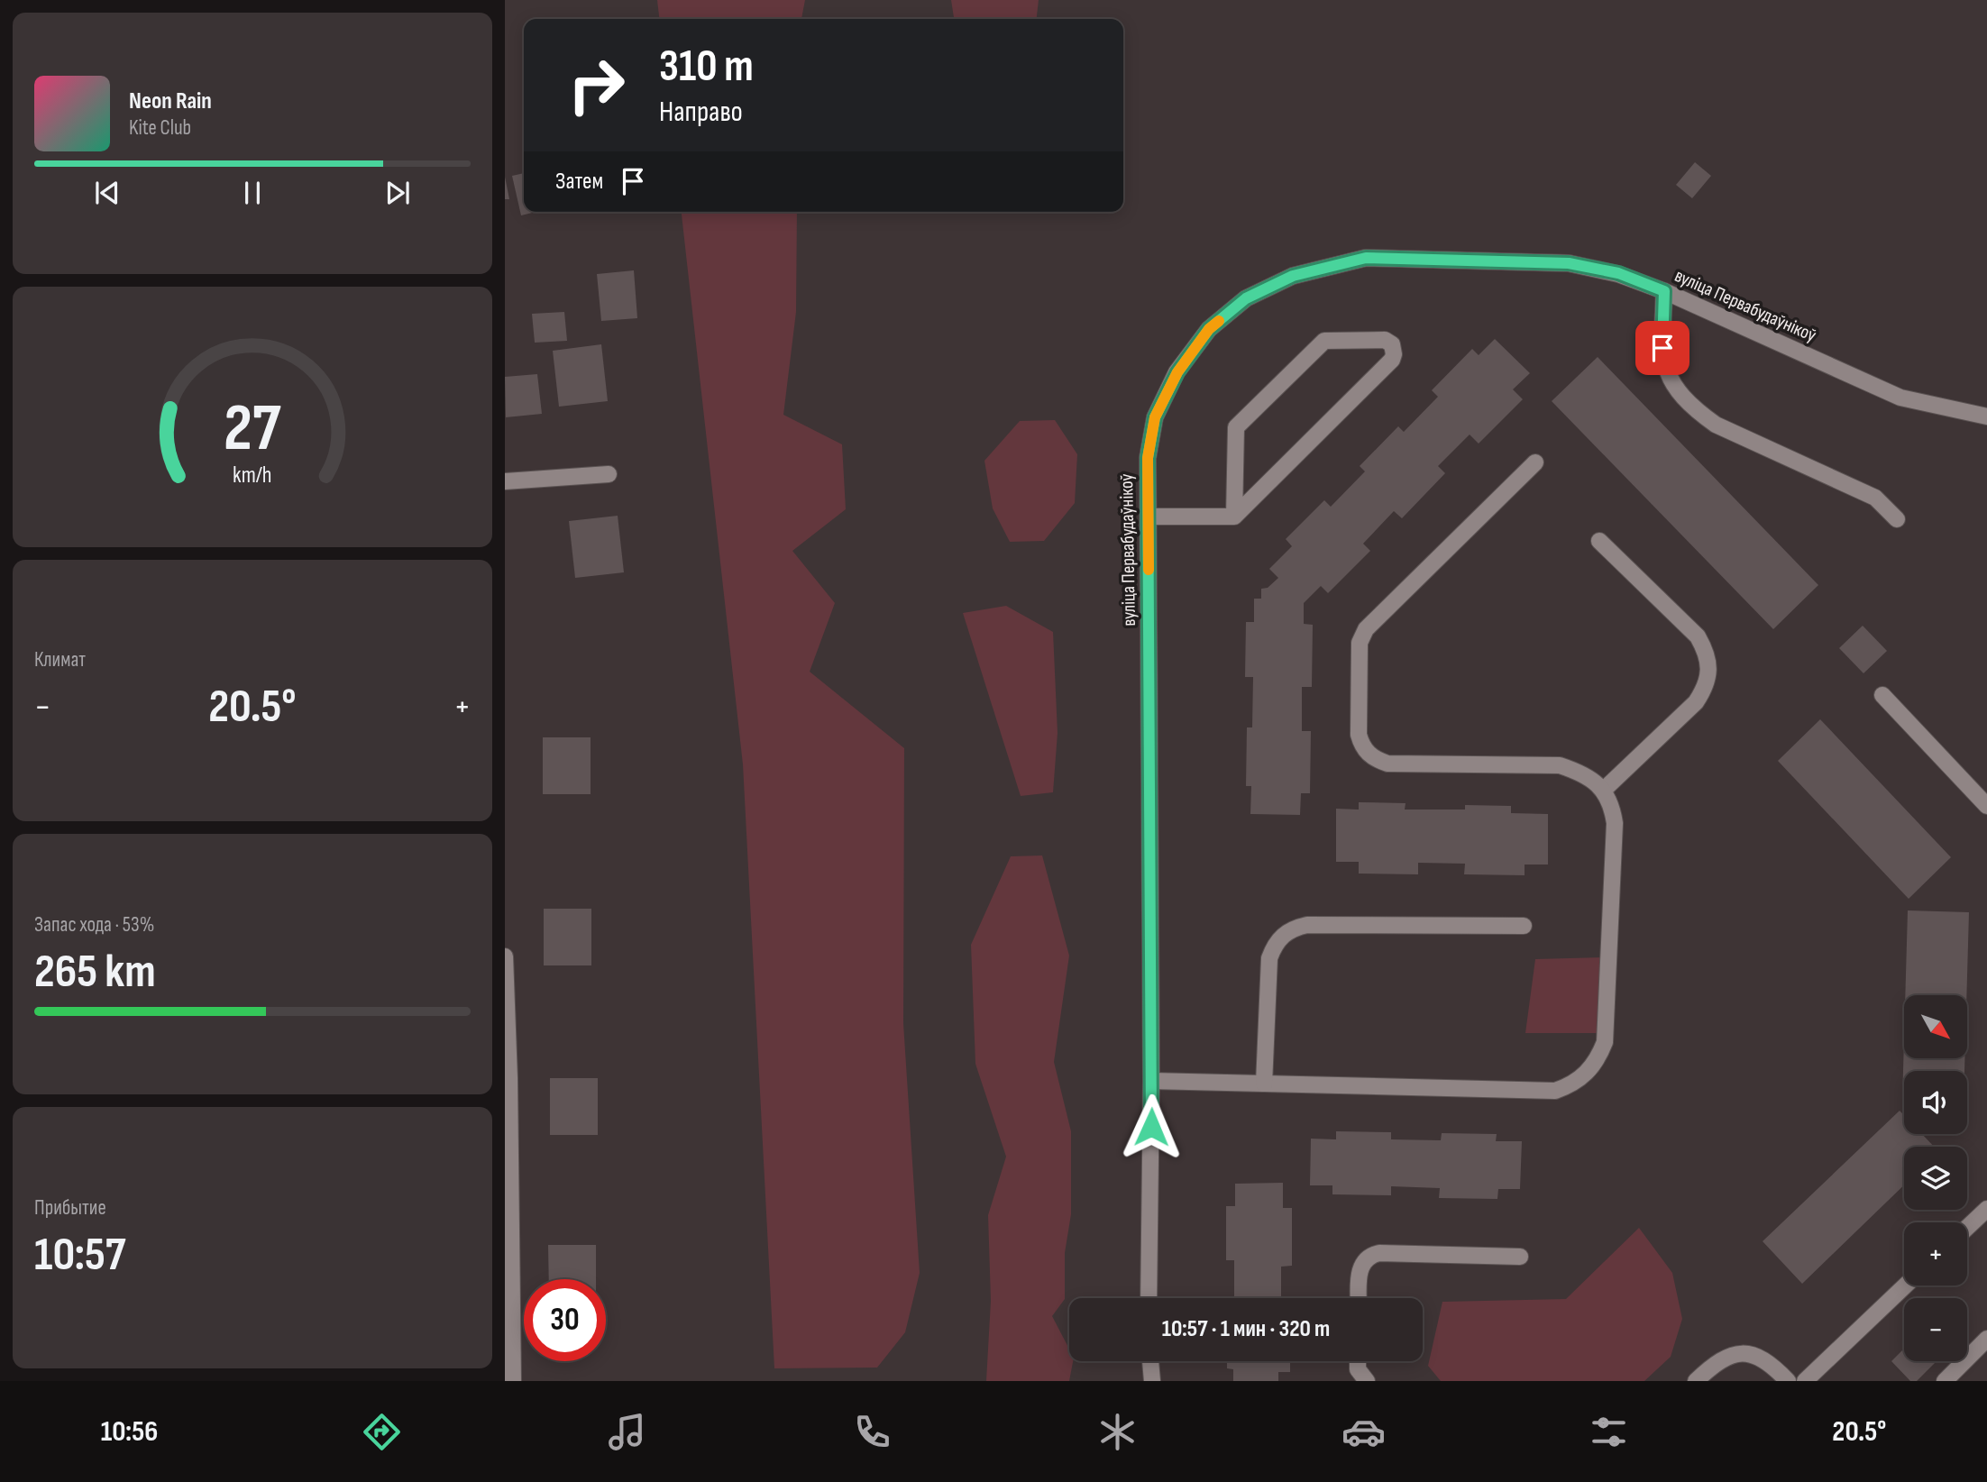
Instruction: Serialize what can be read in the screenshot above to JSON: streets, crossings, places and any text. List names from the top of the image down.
{
  "streets": {
    "street": ["вуліца Первабудаўнікоў"]
  },
  "north": "bottom right",
  "page": {
    "turn": ["310 m", "Направо"],
    "song": ["Neon Rain", "Kite Club"],
    "then": "Затем",
    "tile": [
      "Климат",
      ["Запас хода · 53%", "265 km"],
      ["Прибытие", "10:57"]
    ],
    "heat": ["−", "20.5°", "+"],
    "map_buttons": ["+", "−"],
    "limit": "30",
    "trip": "10:57 · 1 мин · 320 m",
    "tabs": ["10:56", "20.5°"],
    "gauge": ["27", "km/h"]
  }
}
